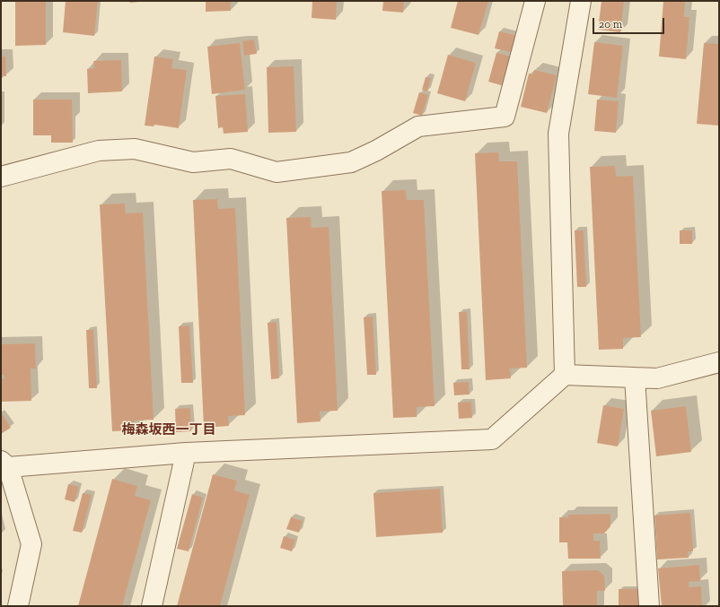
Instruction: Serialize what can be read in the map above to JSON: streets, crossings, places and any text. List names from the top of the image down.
{
  "districts": ["梅森坂西一丁目"],
  "scale_bar": "20 m"
}
